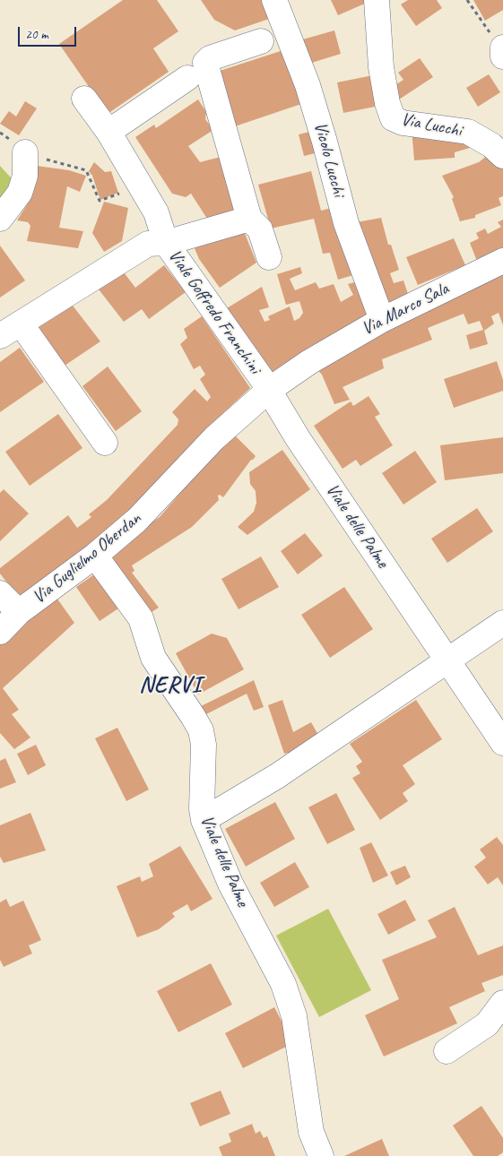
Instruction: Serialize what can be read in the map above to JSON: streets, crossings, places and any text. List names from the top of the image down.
{
  "streets": {
    "street": [
      "Via Lucchi",
      "Vicolo Lucchi",
      "Via Marco Sala",
      "Viale Goffredo Franchini",
      "Viale delle Palme",
      "Via Guglielmo Oberdan"
    ]
  },
  "crossings": [
    ["Vicolo Lucchi", "Via Marco Sala"],
    ["Via Marco Sala", "Viale Goffredo Franchini"],
    ["Via Marco Sala", "Via Guglielmo Oberdan"],
    ["Viale Goffredo Franchini", "Viale delle Palme"],
    ["Viale Goffredo Franchini", "Via Guglielmo Oberdan"],
    ["Viale delle Palme", "Via Guglielmo Oberdan"]
  ],
  "districts": ["NERVI"],
  "scale_bar": "20 m"
}
